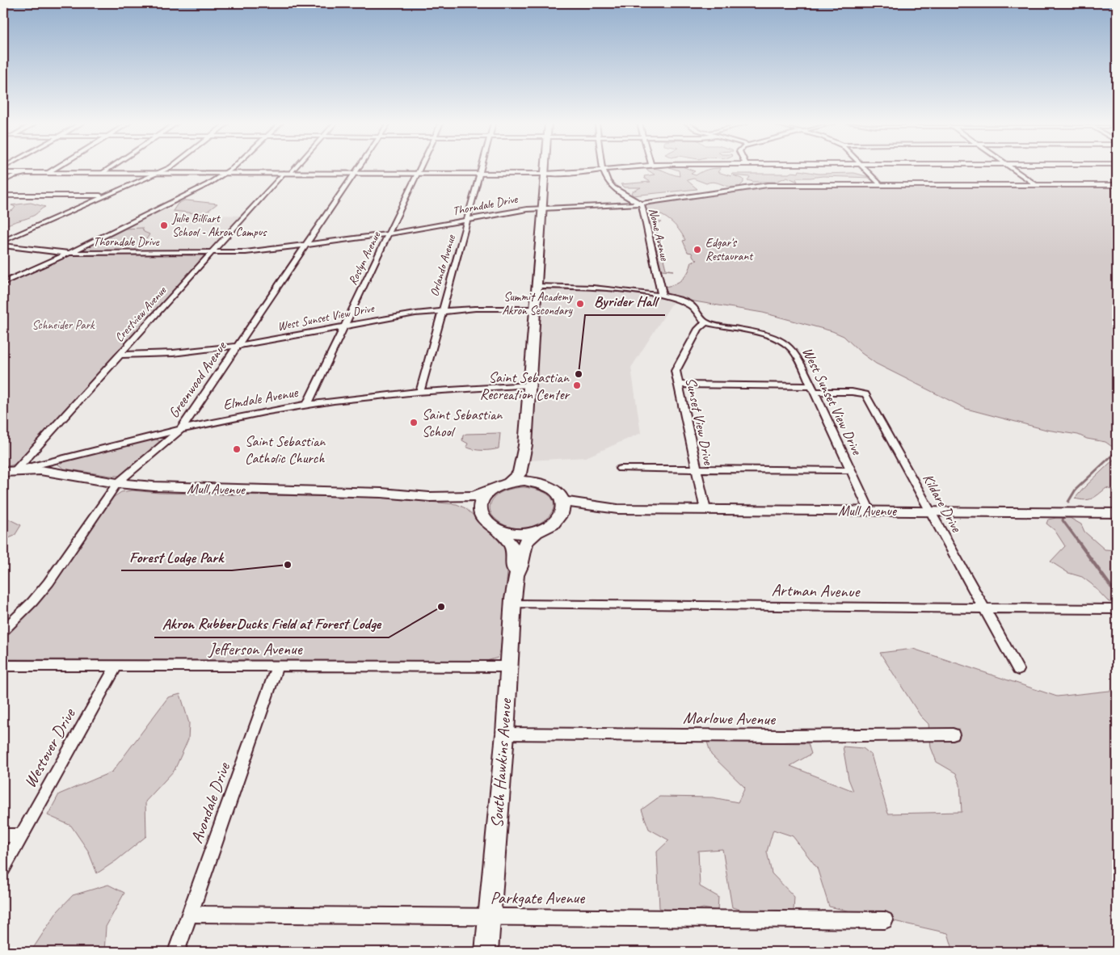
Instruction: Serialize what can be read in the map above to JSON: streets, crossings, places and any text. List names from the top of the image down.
{
  "streets": {
    "street": [
      "Thorndale Drive",
      "Nome Avenue",
      "Roslyn Avenue",
      "Orlando Avenue",
      "Crestview Avenue",
      "West Sunset View Drive",
      "Greenwood Avenue",
      "Elmdale Avenue",
      "Sunset View Drive",
      "Mull Avenue",
      "Kildare Drive",
      "Artman Avenue",
      "Jefferson Avenue",
      "Marlowe Avenue",
      "Westover Drive",
      "South Hawkins Avenue",
      "Avondale Drive",
      "Parkgate Avenue"
    ]
  },
  "crossings": [
    ["Thorndale Drive", "Nome Avenue"],
    ["Thorndale Drive", "Roslyn Avenue"],
    ["Thorndale Drive", "Orlando Avenue"],
    ["Thorndale Drive", "Crestview Avenue"],
    ["Thorndale Drive", "Greenwood Avenue"],
    ["Roslyn Avenue", "West Sunset View Drive"],
    ["Roslyn Avenue", "Elmdale Avenue"],
    ["Orlando Avenue", "West Sunset View Drive"],
    ["Orlando Avenue", "Elmdale Avenue"],
    ["Crestview Avenue", "West Sunset View Drive"],
    ["Crestview Avenue", "Elmdale Avenue"],
    ["Crestview Avenue", "Mull Avenue"],
    ["West Sunset View Drive", "Greenwood Avenue"],
    ["West Sunset View Drive", "Sunset View Drive"],
    ["West Sunset View Drive", "Mull Avenue"],
    ["West Sunset View Drive", "Kildare Drive"],
    ["Greenwood Avenue", "Elmdale Avenue"],
    ["Greenwood Avenue", "Mull Avenue"],
    ["Elmdale Avenue", "Mull Avenue"],
    ["Sunset View Drive", "Mull Avenue"],
    ["Mull Avenue", "Kildare Drive"],
    ["Mull Avenue", "South Hawkins Avenue"],
    ["Kildare Drive", "Artman Avenue"],
    ["Artman Avenue", "South Hawkins Avenue"],
    ["Jefferson Avenue", "Westover Drive"],
    ["Jefferson Avenue", "South Hawkins Avenue"],
    ["Jefferson Avenue", "Avondale Drive"],
    ["Marlowe Avenue", "South Hawkins Avenue"],
    ["South Hawkins Avenue", "Parkgate Avenue"],
    ["Avondale Drive", "Parkgate Avenue"]
  ],
  "parks": ["Schneider Park"],
  "places": [
    "Julie Billiart School - Akron Campus",
    "Edgar's Restaurant",
    "Summit Academy Akron Secondary",
    "Byrider Hall",
    "Saint Sebastian Recreation Center",
    "Saint Sebastian School",
    "Saint Sebastian Catholic Church",
    "Forest Lodge Park",
    "Akron RubberDucks Field at Forest Lodge"
  ]
}
